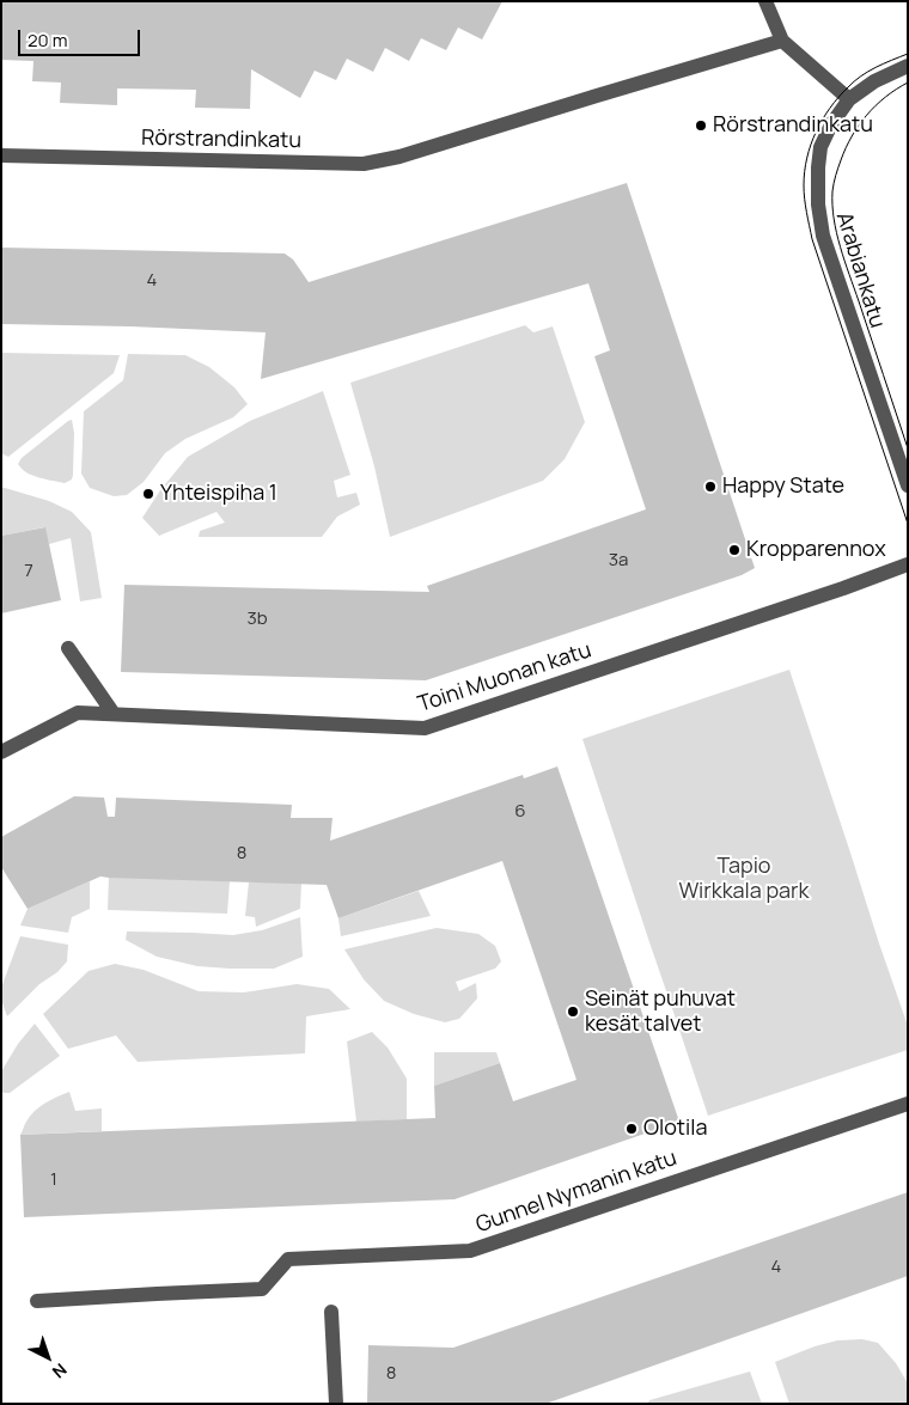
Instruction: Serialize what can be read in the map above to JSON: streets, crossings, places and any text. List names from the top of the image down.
{
  "streets": {
    "street": [
      "Rörstrandinkatu",
      "Arabiankatu",
      "Toini Muonan katu",
      "Gunnel Nymanin katu"
    ]
  },
  "parks": ["Tapio Wirkkala park"],
  "places": [
    "Rörstrandinkatu",
    "Happy State",
    "Yhteispiha 1",
    "Kropparennox",
    "Seinät puhuvat kesät talvet",
    "Olotila"
  ],
  "house_numbers": [
    "4",
    "3a",
    "7",
    "3b",
    "6",
    "8",
    "1",
    "4",
    "8"
  ],
  "scale_bar": "20 m",
  "north": "bottom right"
}
